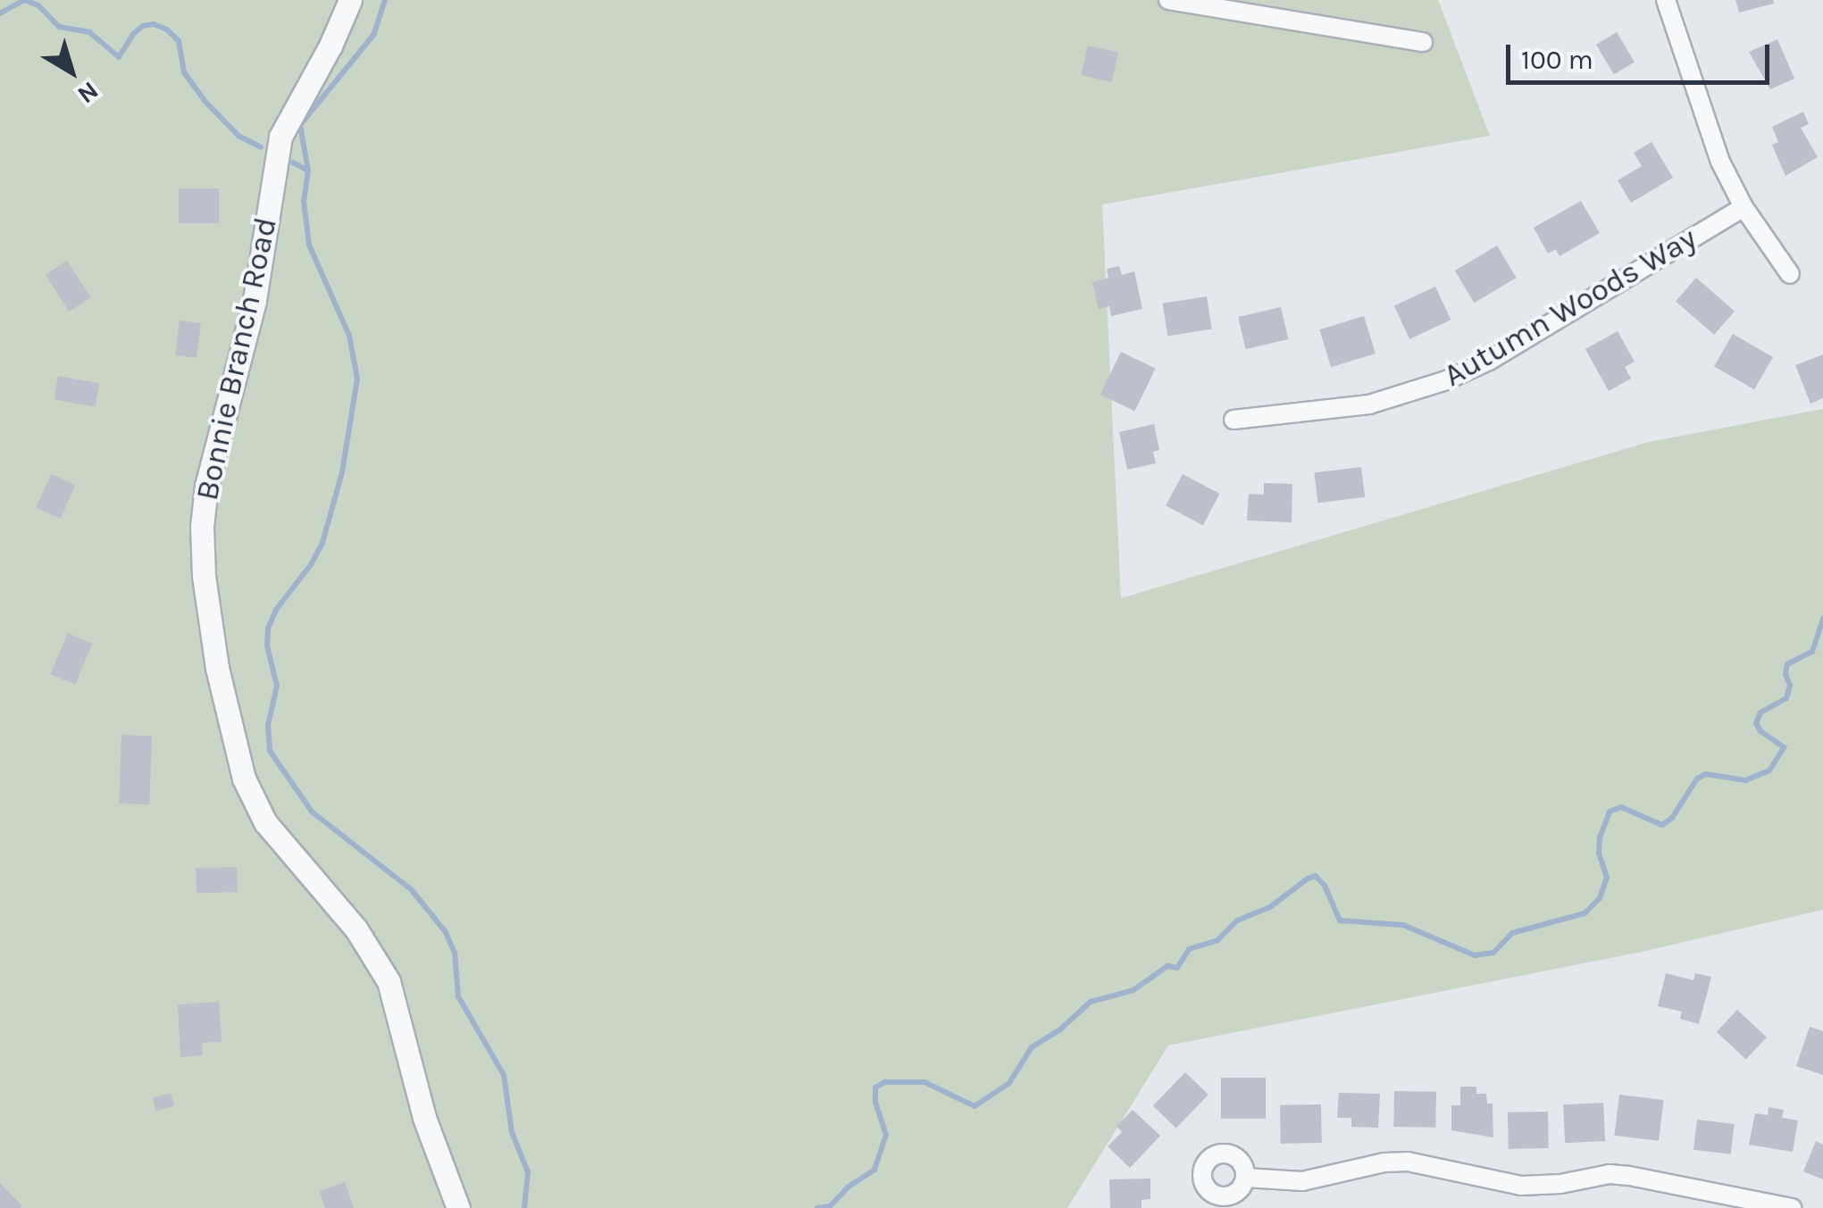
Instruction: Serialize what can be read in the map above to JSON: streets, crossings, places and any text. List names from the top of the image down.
{
  "streets": {
    "street": ["Autumn Woods Way", "Bonnie Branch Road"]
  },
  "scale_bar": "100 m",
  "north": "bottom right"
}
